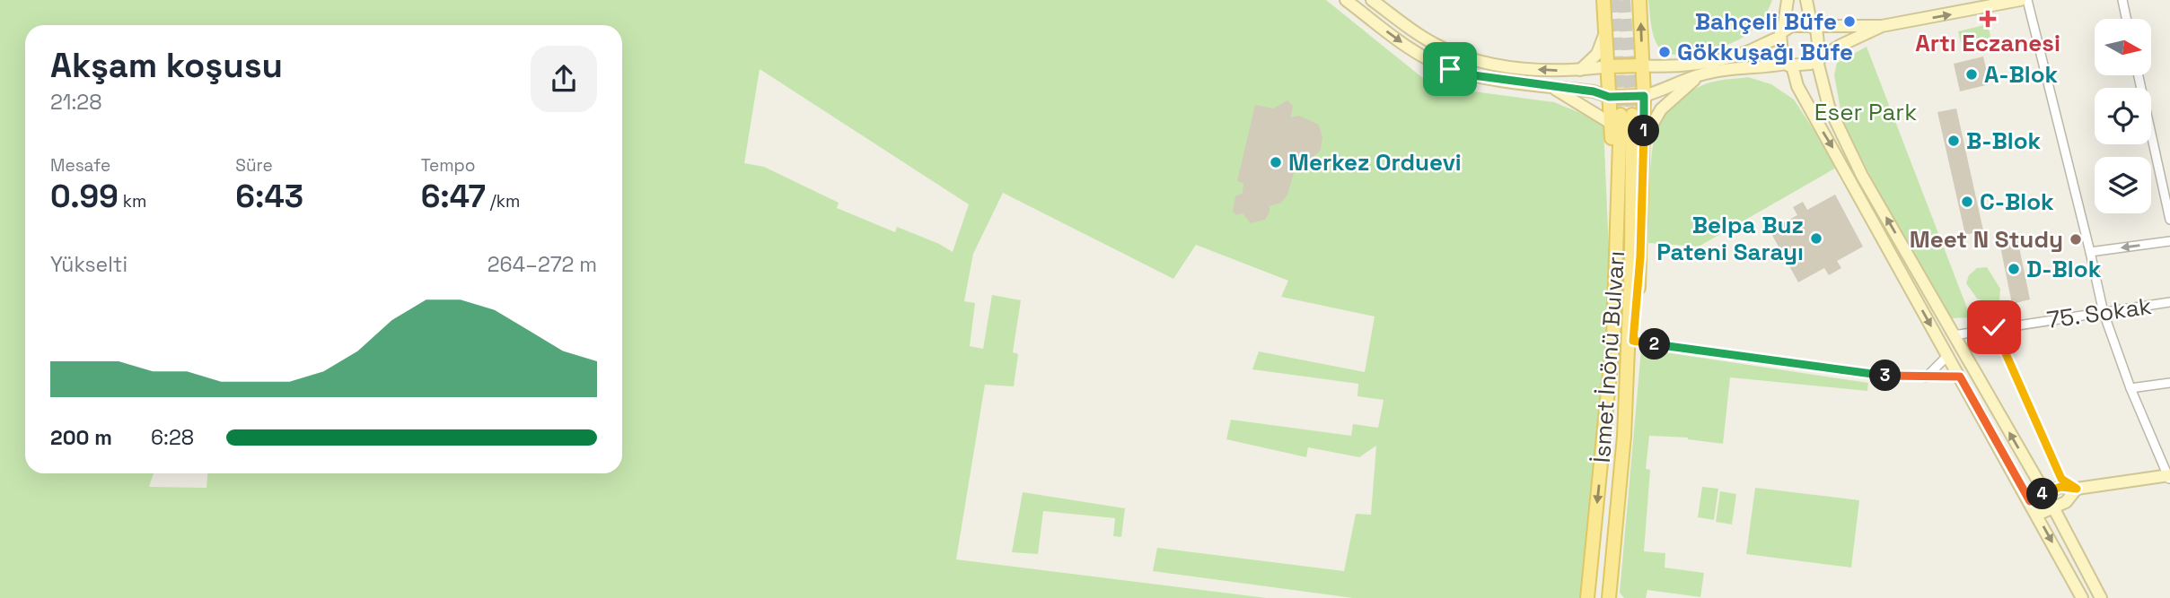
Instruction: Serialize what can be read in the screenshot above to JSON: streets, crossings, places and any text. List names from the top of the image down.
{
  "streets": {
    "main road": ["İsmet İnönü Bulvarı"],
    "street": ["75. Sokak"]
  },
  "parks": ["Eser Park"],
  "places": {
    "health": ["Artı Eczanesi"],
    "other": [
      "Bahçeli Büfe",
      "Gökkuşağı Büfe",
      "A-Blok",
      "B-Blok",
      "Merkez Orduevi",
      "C-Blok",
      "Belpa Buz Pateni Sarayı",
      "Meet N Study",
      "D-Blok"
    ]
  },
  "north": "right",
  "page": {
    "heading": ["Akşam koşusu", "21:28"],
    "pins": [
      "1",
      "2",
      "3",
      "4"
    ],
    "stats": [
      ["Mesafe", "0.99 km"],
      ["Süre", "6:43"],
      ["Tempo", "6:47 /km"]
    ],
    "chart": ["Yükselti", "264–272 m"],
    "list": [
      {
        "name": "200 m",
        "note": "6:28"
      }
    ]
  }
}
